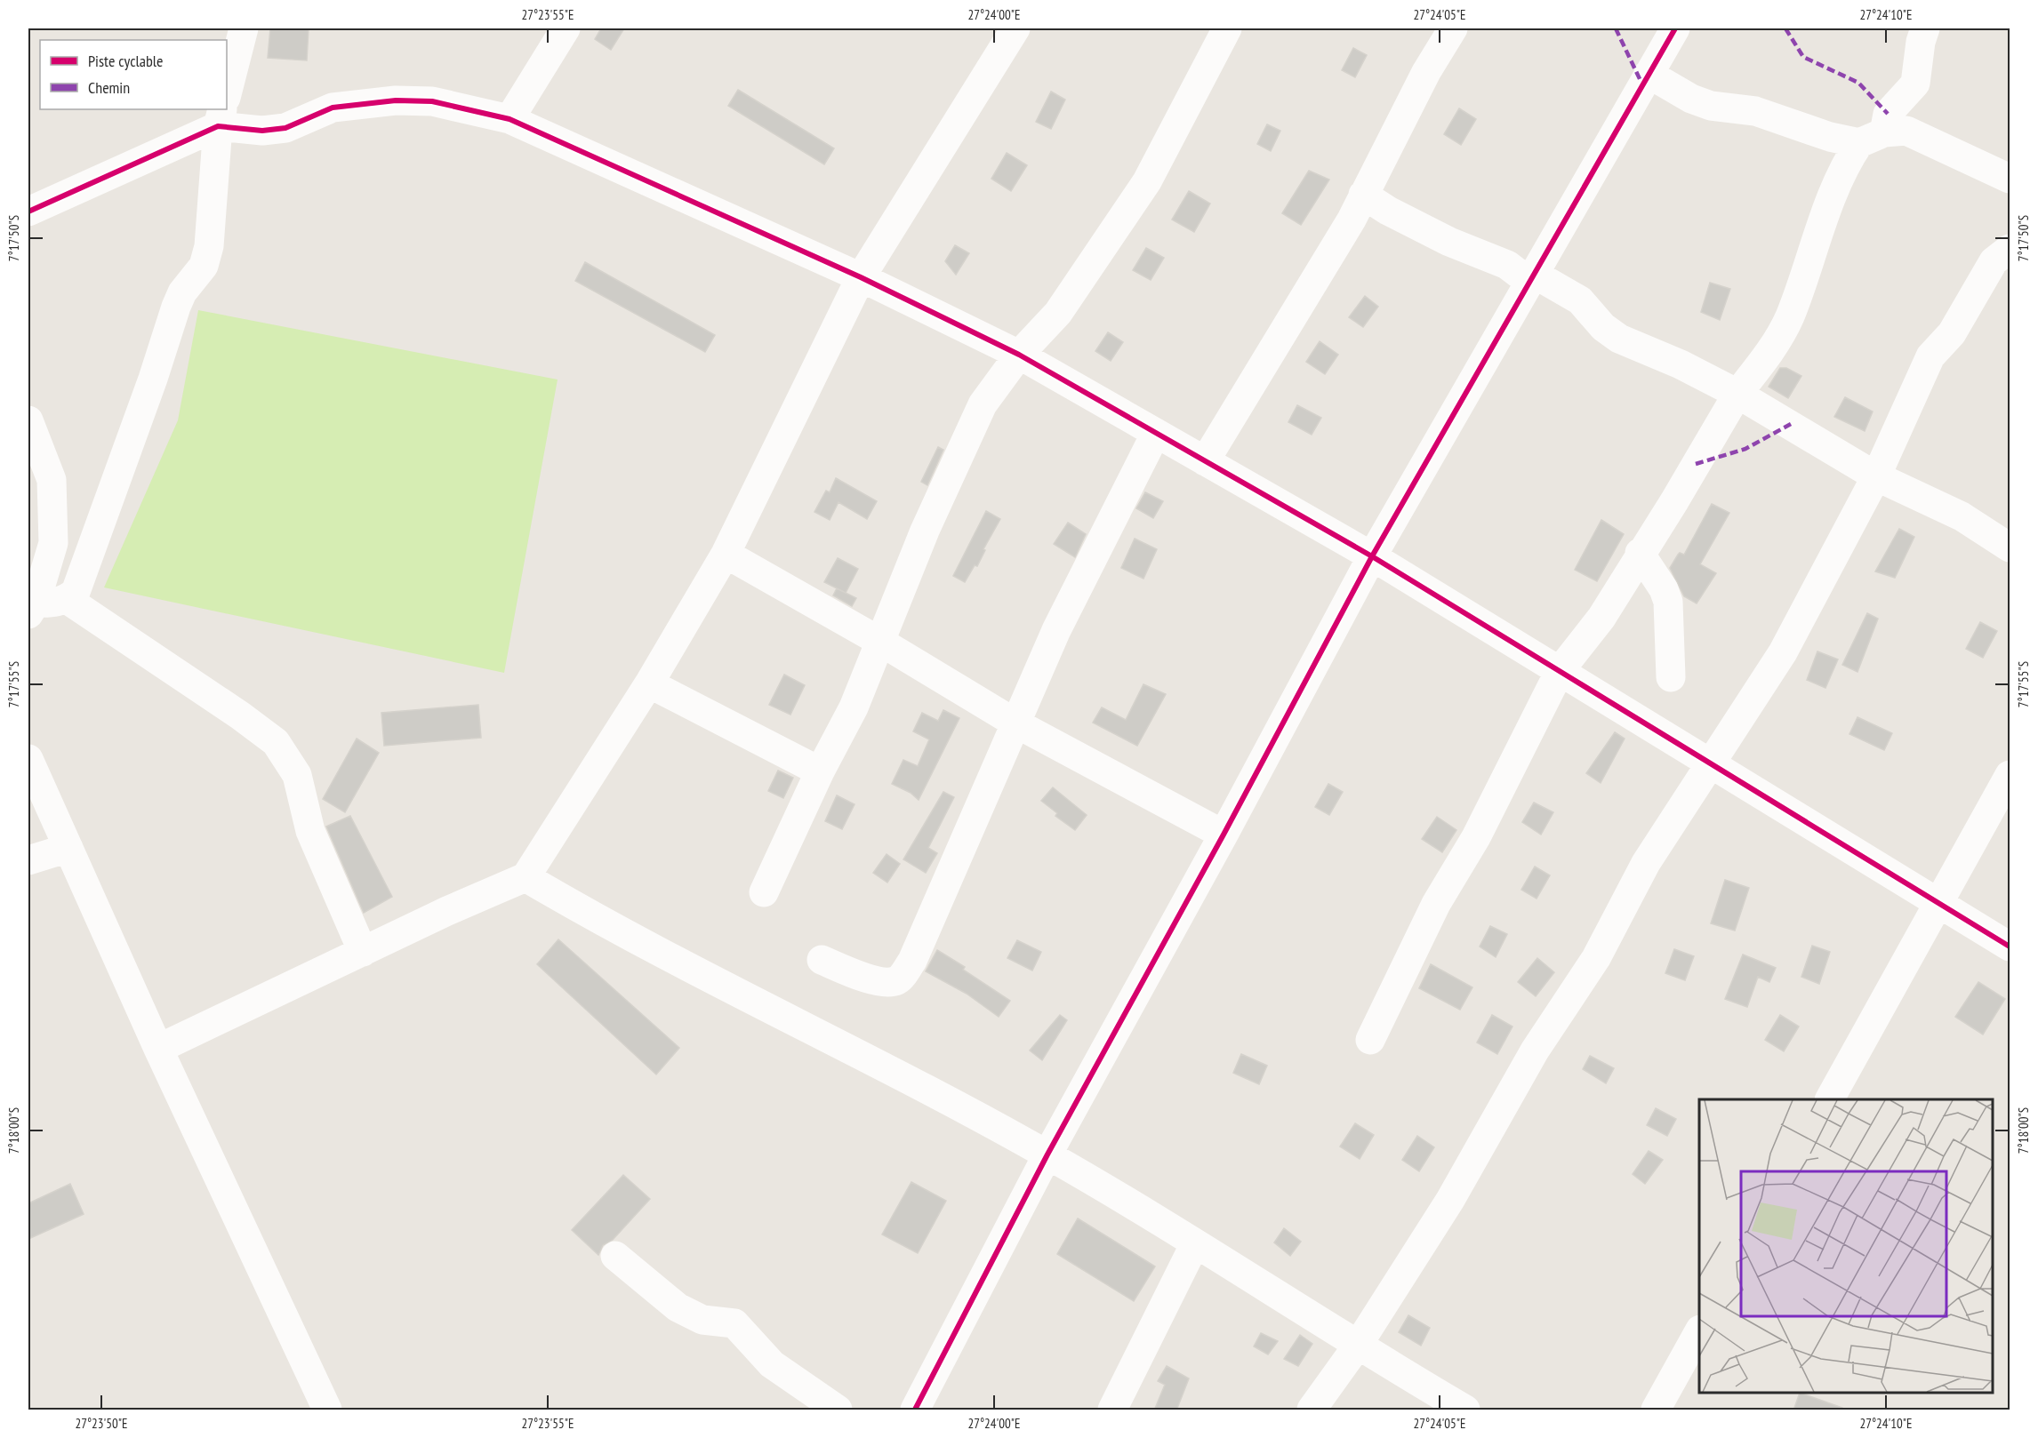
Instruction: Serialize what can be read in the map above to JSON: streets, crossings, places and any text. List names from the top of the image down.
{
  "legend": ["Piste cyclable", "Chemin"],
  "coordinates": [
    "27°23'55\"E",
    "27°24'00\"E",
    "27°24'05\"E",
    "27°24'10\"E",
    "7°17'50\"S",
    "7°17'55\"S",
    "7°18'00\"S",
    "27°23'50\"E"
  ]
}
